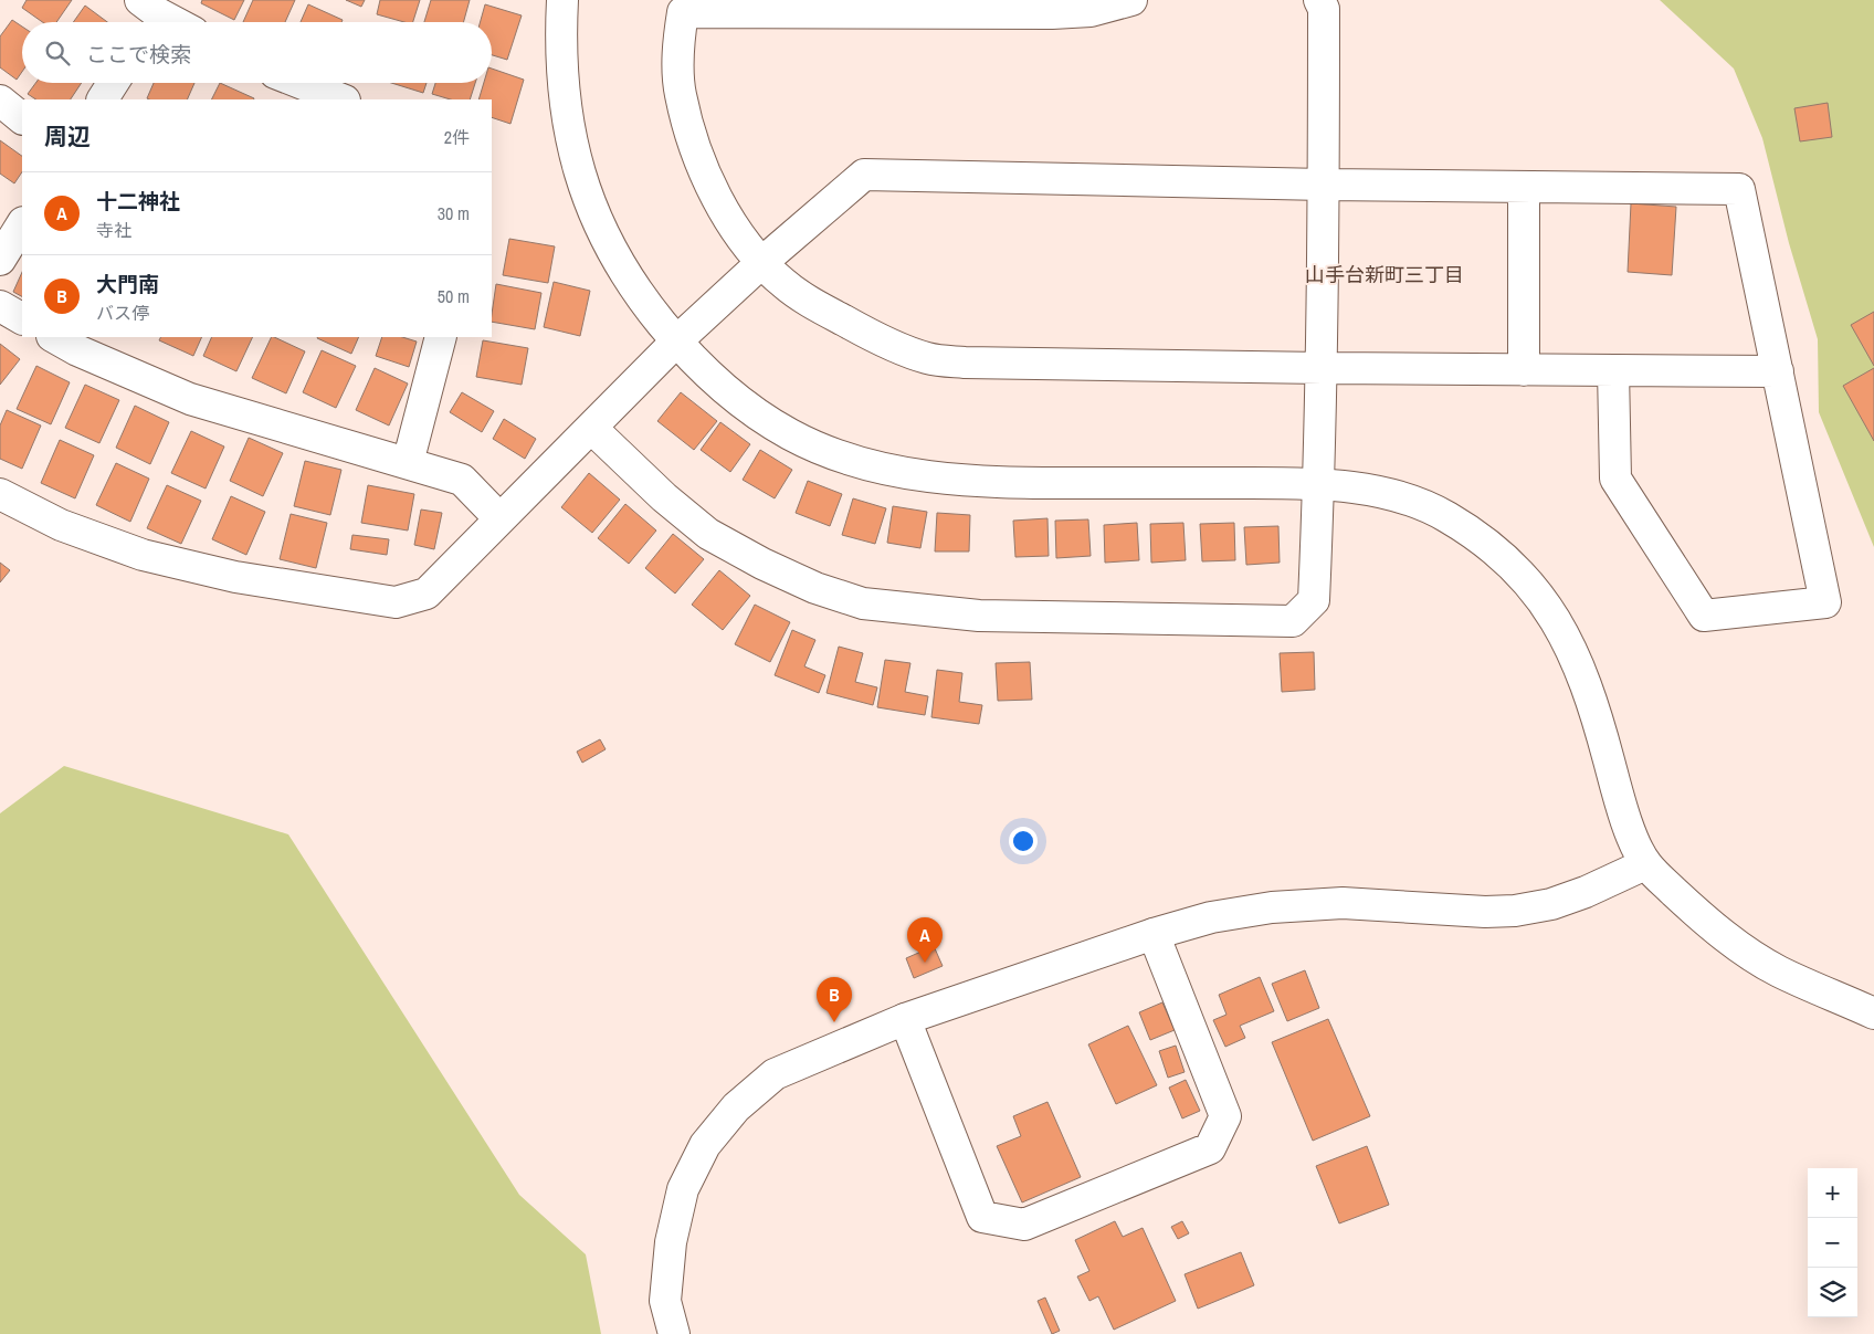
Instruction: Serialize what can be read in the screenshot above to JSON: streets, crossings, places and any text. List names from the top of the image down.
{
  "districts": ["山手台新町三丁目"],
  "page": {
    "search": "ここで検索",
    "heading": ["周辺", "2件"],
    "list": [
      {
        "mark": "A",
        "name": "十二神社",
        "note": "寺社",
        "value": "30 m"
      },
      {
        "mark": "B",
        "name": "大門南",
        "note": "バス停",
        "value": "50 m"
      }
    ],
    "pins": ["A", "B"],
    "map_buttons": ["+", "−"]
  }
}
